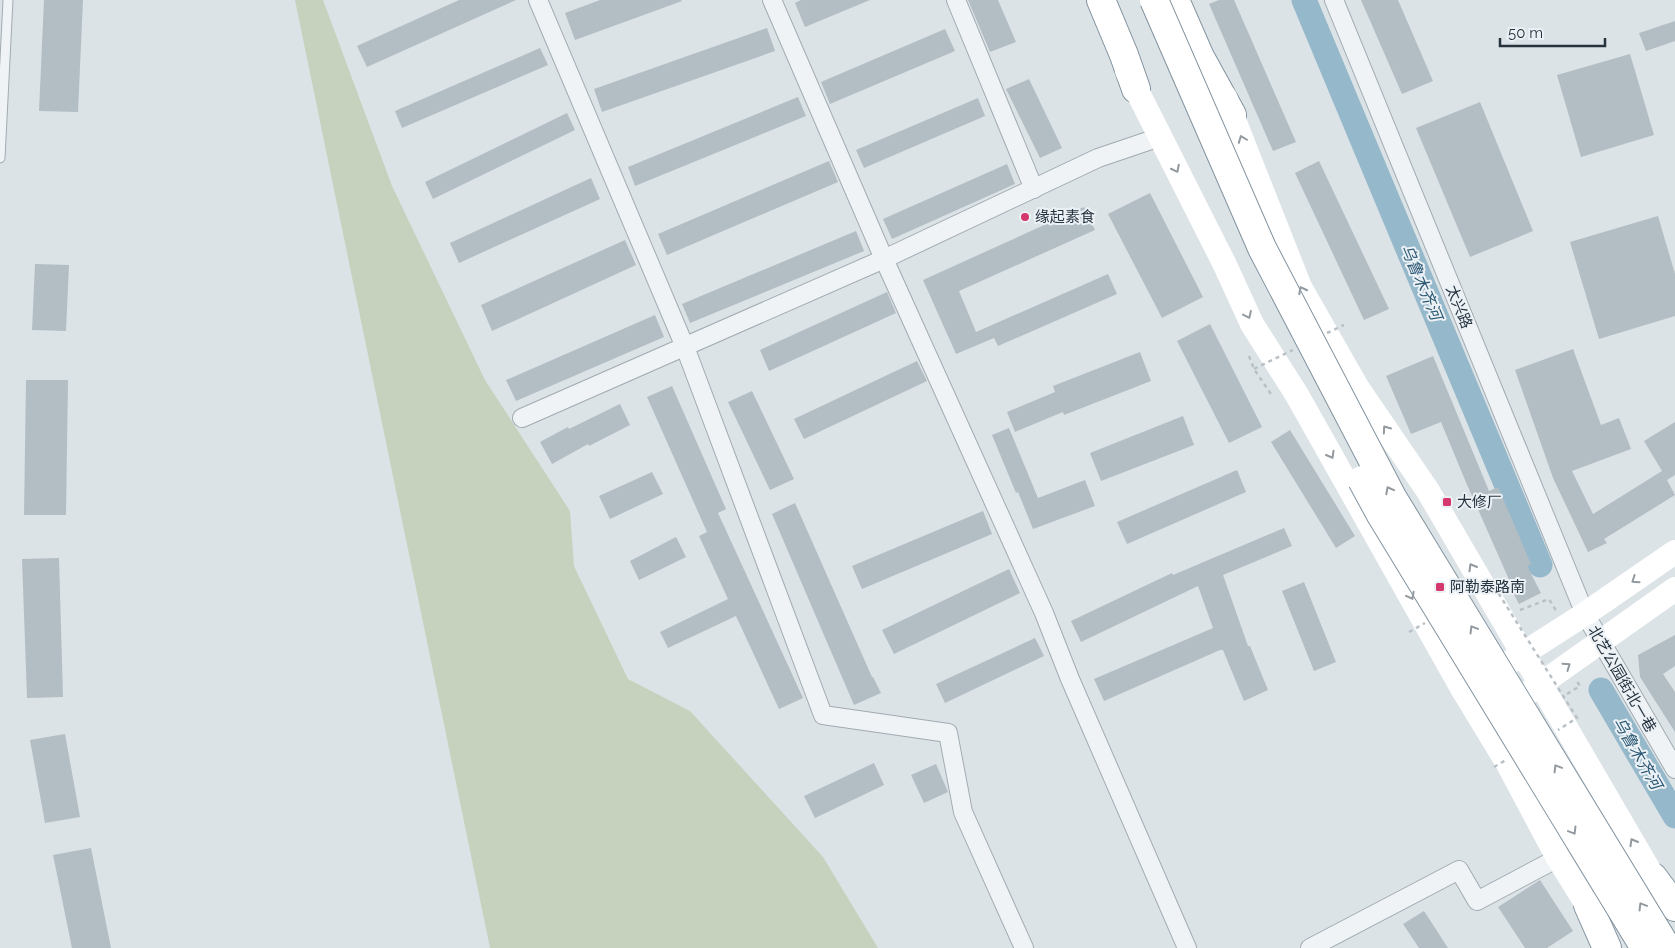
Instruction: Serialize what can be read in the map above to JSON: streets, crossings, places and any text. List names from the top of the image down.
{
  "streets": {
    "street": ["太兴路", "北艺公园街北一巷"]
  },
  "crossings": [
    ["太兴路", "北艺公园街北一巷"]
  ],
  "water": ["乌鲁木齐河"],
  "places": {
    "other": ["缘起素食"],
    "transit": ["大修厂", "阿勒泰路南"]
  },
  "scale_bar": "50 m"
}
